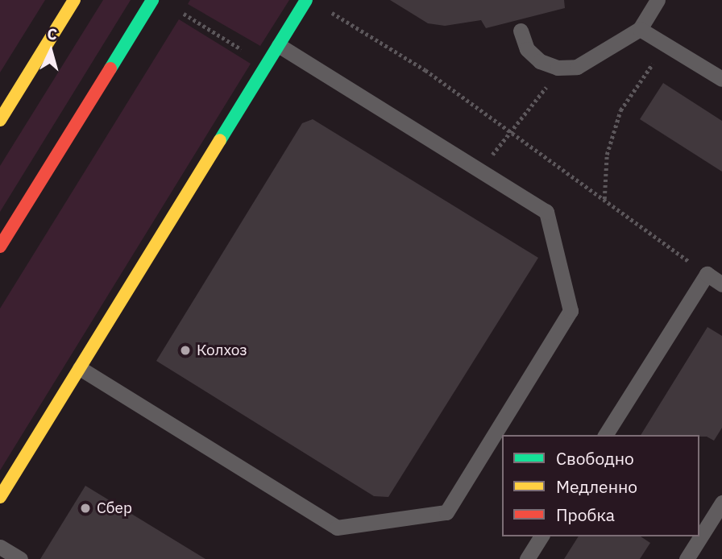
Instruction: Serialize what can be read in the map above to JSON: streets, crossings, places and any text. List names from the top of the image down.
{
  "places": ["Колхоз", "Сбер"],
  "legend": ["Свободно", "Медленно", "Пробка"],
  "north": "top"
}
